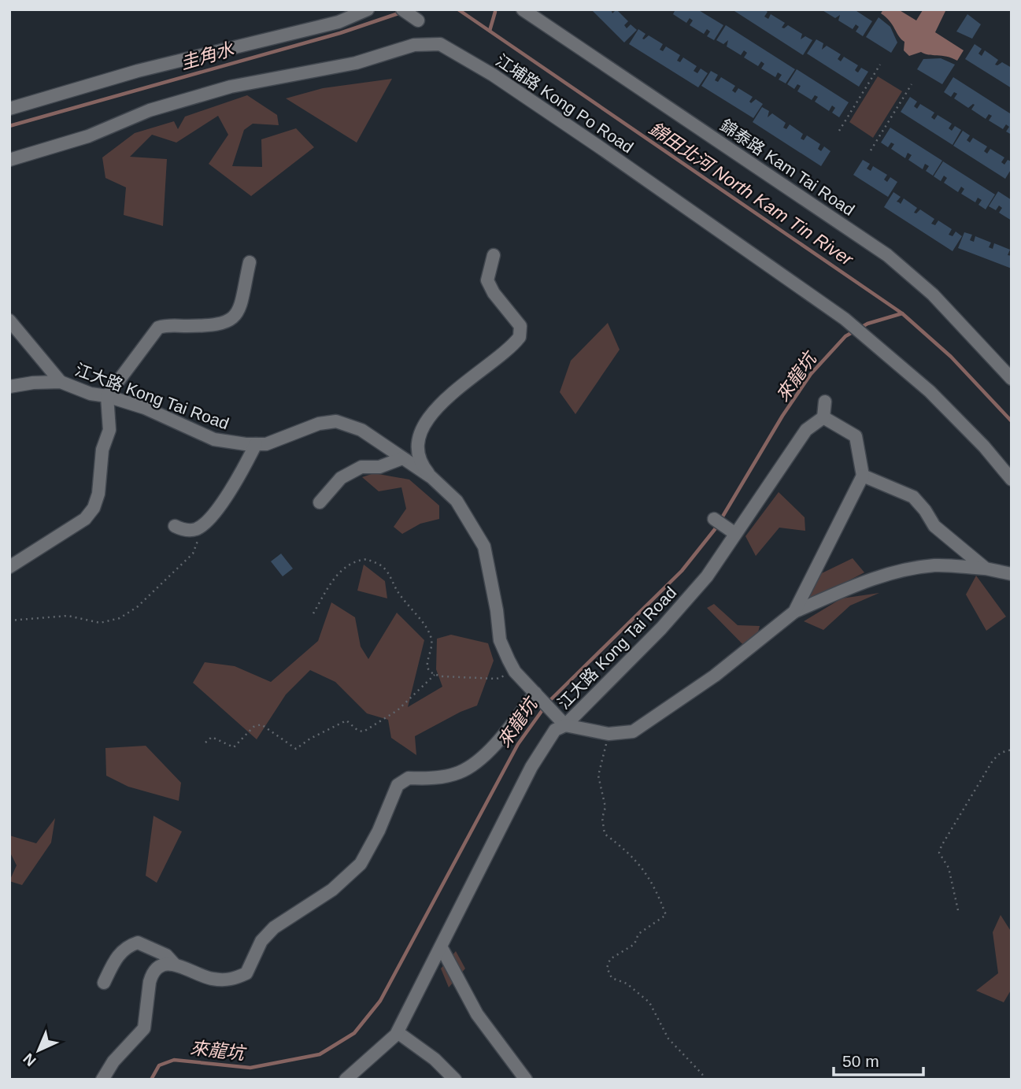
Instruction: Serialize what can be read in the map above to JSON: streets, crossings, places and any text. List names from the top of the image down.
{
  "streets": {
    "street": ["江埔路 Kong Po Road", "錦泰路 Kam Tai Road", "江大路 Kong Tai Road"]
  },
  "water": ["圭角水", "錦田北河 North Kam Tin River", "來龍坑"],
  "scale_bar": "50 m",
  "north": "bottom left"
}
